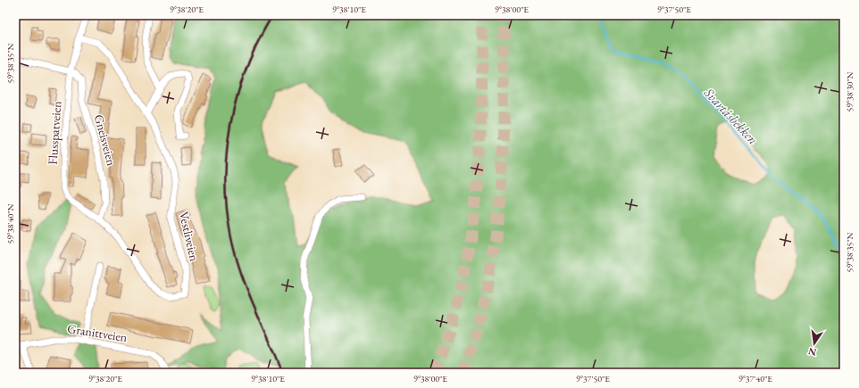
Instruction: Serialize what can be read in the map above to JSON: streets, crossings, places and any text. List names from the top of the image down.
{
  "streets": {
    "street": [
      "Flusspatveien",
      "Gneisveien",
      "Vestliveien",
      "Granittveien"
    ]
  },
  "crossings": [
    ["Flusspatveien", "Gneisveien"],
    ["Flusspatveien", "Vestliveien"],
    ["Gneisveien", "Vestliveien"]
  ],
  "water": ["Svartåsbekken"],
  "north": "bottom",
  "coordinates": [
    "9°38'20\"E",
    "9°38'10\"E",
    "9°38'00\"E",
    "9°37'50\"E",
    "59°38'35\"N",
    "59°38'30\"N",
    "59°38'40\"N",
    "9°37'40\"E"
  ]
}
